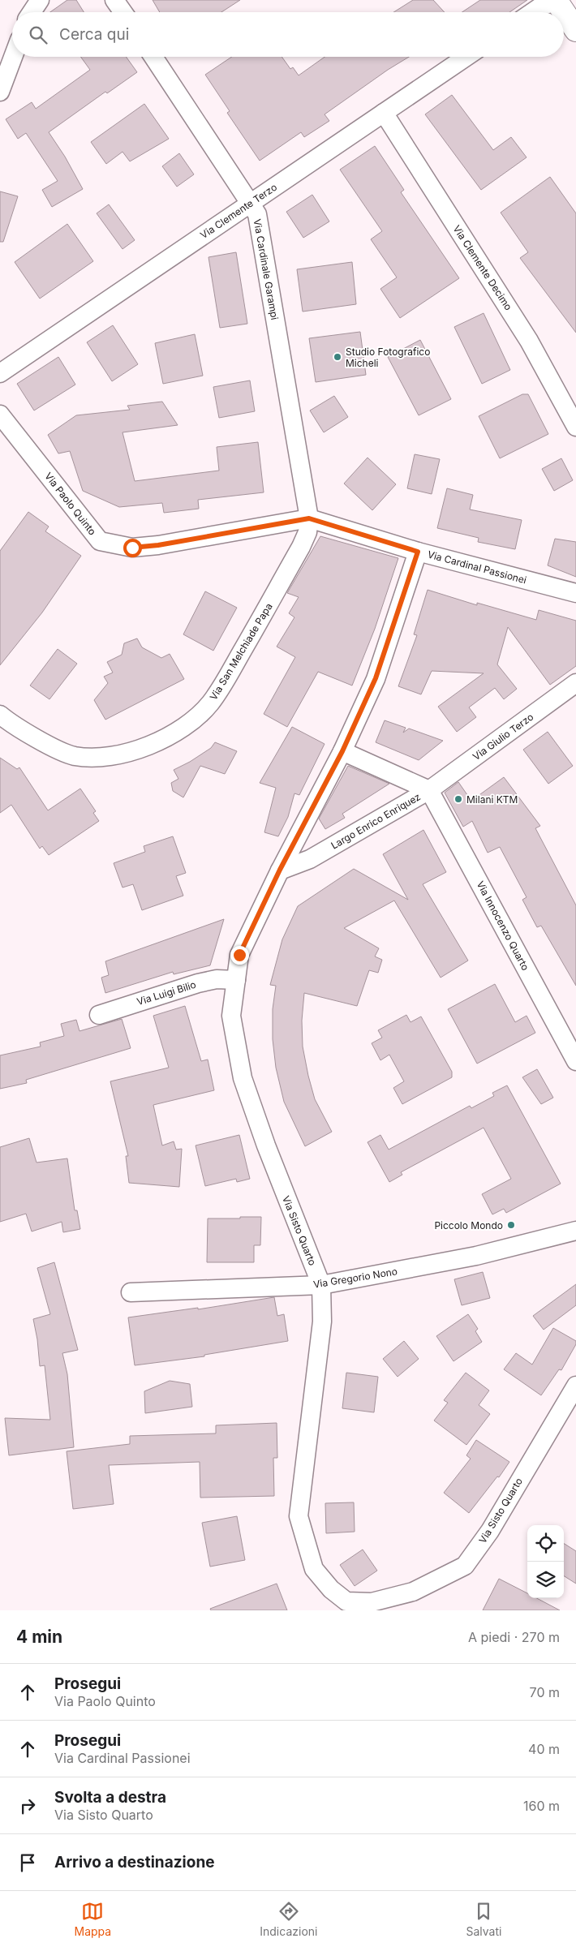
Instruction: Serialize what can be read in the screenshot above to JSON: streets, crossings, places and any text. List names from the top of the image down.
{
  "streets": {
    "street": [
      "Via Clemente Terzo",
      "Via Clemente Decimo",
      "Via Cardinale Garampi",
      "Via Paolo Quinto",
      "Via Cardinal Passionei",
      "Via San Melchiade Papa",
      "Via Giulio Terzo",
      "Largo Enrico Enriquez",
      "Via Innocenzo Quarto",
      "Via Luigi Bilio",
      "Via Sisto Quarto",
      "Via Gregorio Nono"
    ]
  },
  "crossings": [
    ["Via Clemente Terzo", "Via Clemente Decimo"],
    ["Via Clemente Terzo", "Via Cardinale Garampi"],
    ["Via Cardinale Garampi", "Via Paolo Quinto"],
    ["Via Cardinale Garampi", "Via Cardinal Passionei"],
    ["Via Cardinale Garampi", "Via San Melchiade Papa"],
    ["Via Paolo Quinto", "Via Cardinal Passionei"],
    ["Via Paolo Quinto", "Via San Melchiade Papa"],
    ["Via Cardinal Passionei", "Via San Melchiade Papa"],
    ["Via Cardinal Passionei", "Via Sisto Quarto"],
    ["Via Giulio Terzo", "Largo Enrico Enriquez"],
    ["Via Giulio Terzo", "Via Innocenzo Quarto"],
    ["Largo Enrico Enriquez", "Via Innocenzo Quarto"],
    ["Largo Enrico Enriquez", "Via Sisto Quarto"],
    ["Via Luigi Bilio", "Via Sisto Quarto"],
    ["Via Sisto Quarto", "Via Gregorio Nono"]
  ],
  "places": ["Studio Fotografico Micheli", "Milani KTM", "Piccolo Mondo"],
  "page": {
    "search": "Cerca qui",
    "heading": ["4 min", "A piedi · 270 m"],
    "list": [
      ["Prosegui", "Via Paolo Quinto", "70 m"],
      ["Prosegui", "Via Cardinal Passionei", "40 m"],
      ["Svolta a destra", "Via Sisto Quarto", "160 m"],
      "Arrivo a destinazione"
    ],
    "nav": ["Mappa", "Indicazioni", "Salvati"]
  }
}
